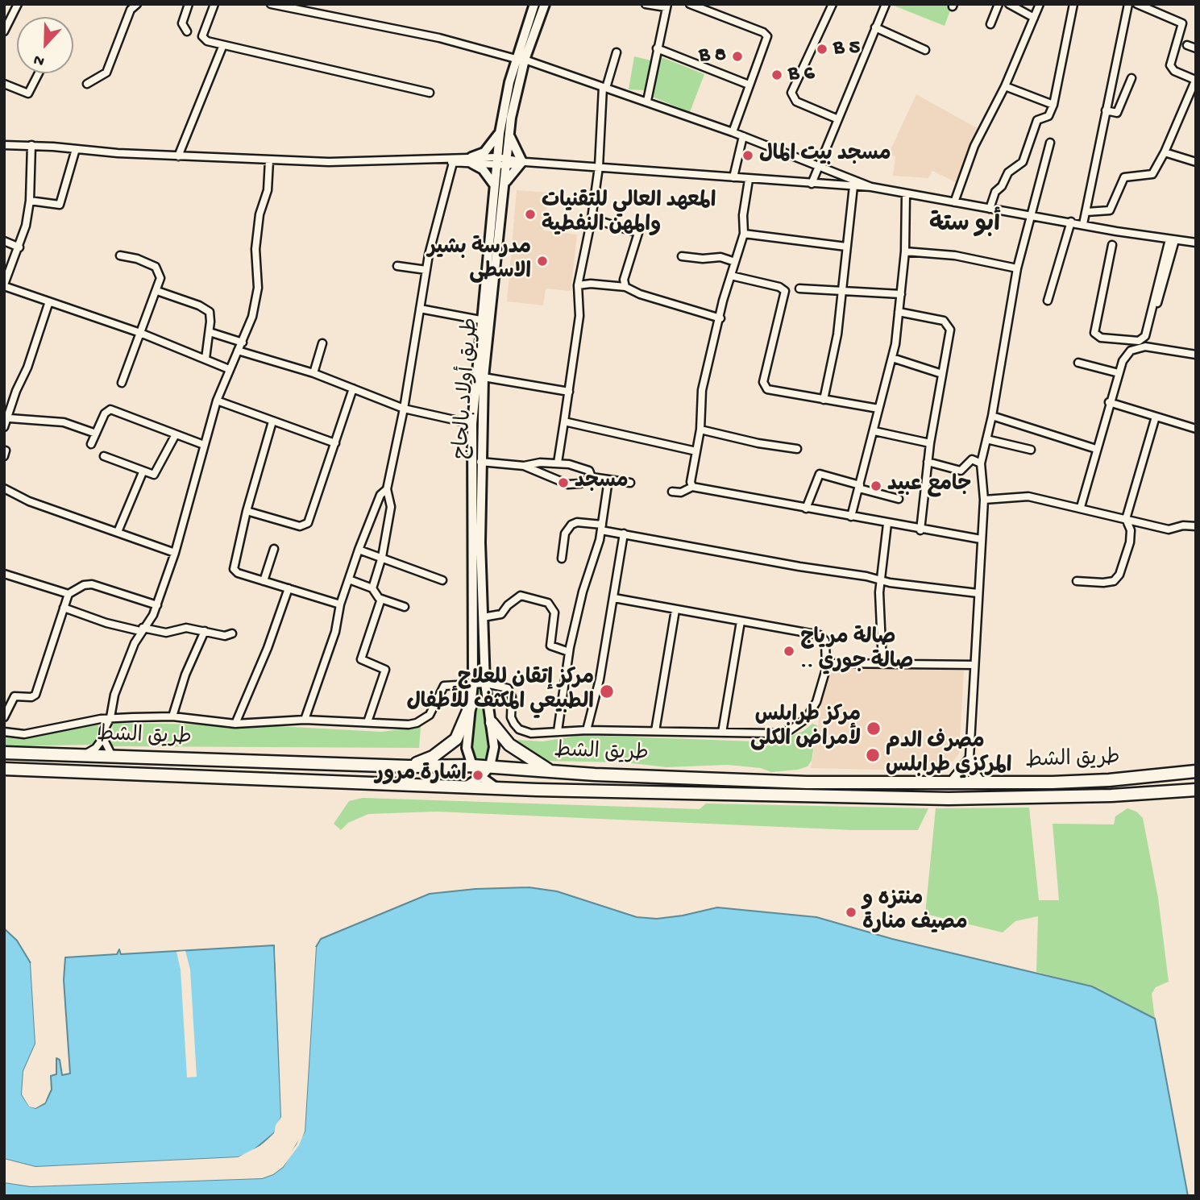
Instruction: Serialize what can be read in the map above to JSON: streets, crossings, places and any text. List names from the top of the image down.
{
  "streets": {
    "highway": ["طريق الشط"],
    "main road": ["طريق أولاد بالحاج"]
  },
  "crossings": [
    ["طريق أولاد بالحاج", "طريق الشط"]
  ],
  "districts": ["أبو ستة"],
  "places": [
    "B 5",
    "B 8",
    "B 6",
    "مسجد بيت المال",
    "المعهد العالي للتقنيات والمهن النفطية",
    "مدرسة بشير الاسطى",
    "مسجد",
    "جامع عبيد",
    "صالة مرياج .. صالة جوري",
    "مركز إتقان للعلاج الطبيعي المكثف للأطفال",
    "مركز طرابلس لأمراض الكلى",
    "مصرف الدم المركزي طرابلس",
    "اشارة مرور",
    "منتزه و مصيف منارة"
  ],
  "north": "bottom"
}
